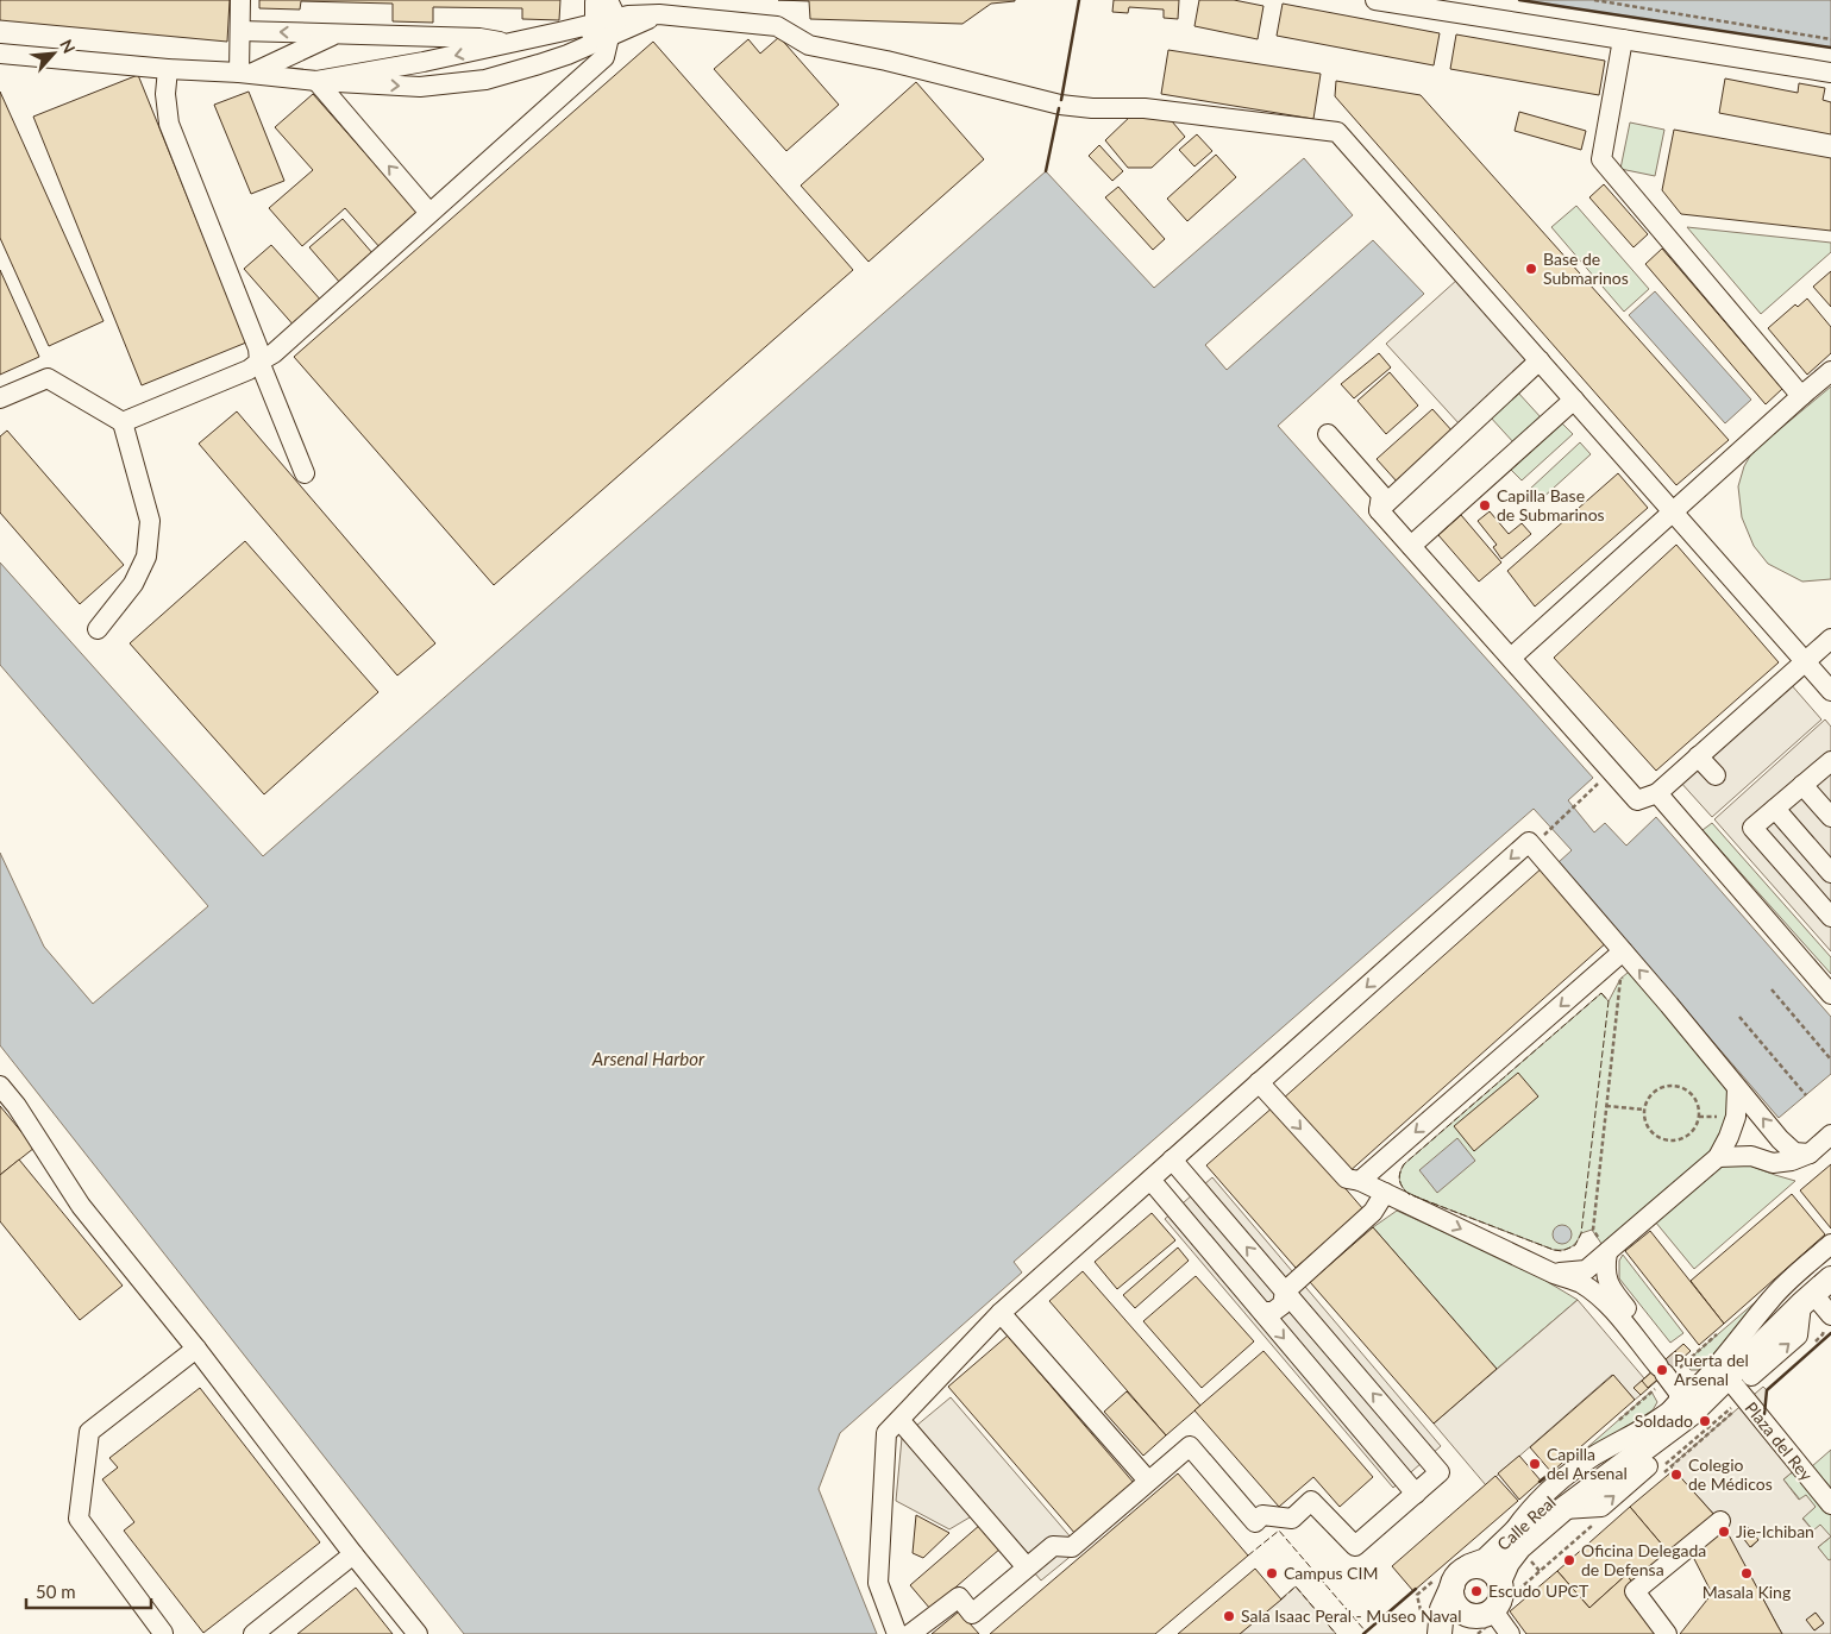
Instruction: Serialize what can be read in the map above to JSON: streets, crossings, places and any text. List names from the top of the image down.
{
  "streets": {
    "main road": ["Calle Real"],
    "street": ["Plaza del Rey"]
  },
  "crossings": [
    ["Plaza del Rey", "Calle Real"]
  ],
  "water": ["Arsenal Harbor"],
  "places": [
    "Base de Submarinos",
    "Capilla Base de Submarinos",
    "Puerta del Arsenal",
    "Soldado",
    "Capilla del Arsenal",
    "Colegio de Médicos",
    "Jie-Ichiban",
    "Oficina Delegada de Defensa",
    "Campus CIM",
    "Masala King",
    "Escudo UPCT",
    "Sala Isaac Peral - Museo Naval"
  ],
  "scale_bar": "50 m",
  "north": "top right"
}
